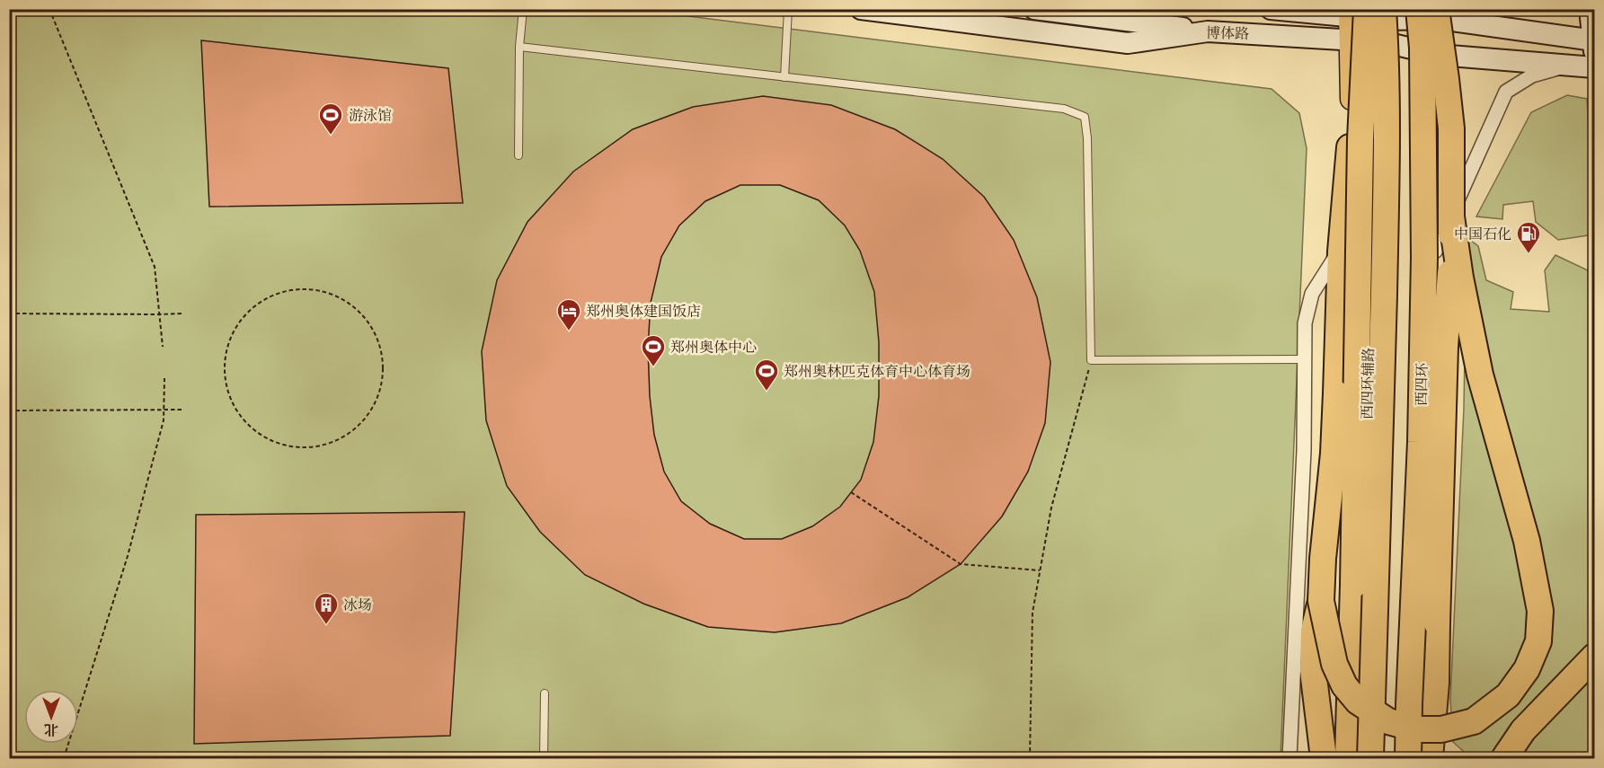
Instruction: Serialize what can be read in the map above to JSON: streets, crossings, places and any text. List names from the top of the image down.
{
  "streets": {
    "highway": ["西四环"],
    "main road": ["西四环辅路"],
    "street": ["博体路"]
  },
  "crossings": [
    ["博体路", "西四环辅路"],
    ["博体路", "西四环"]
  ],
  "places": {
    "sports": ["游泳馆", "郑州奥体中心", "郑州奥林匹克体育中心体育场"],
    "fuel station": ["中国石化"],
    "hotel": ["郑州奥体建国饭店"],
    "building": ["冰场"]
  },
  "north": "bottom"
}
